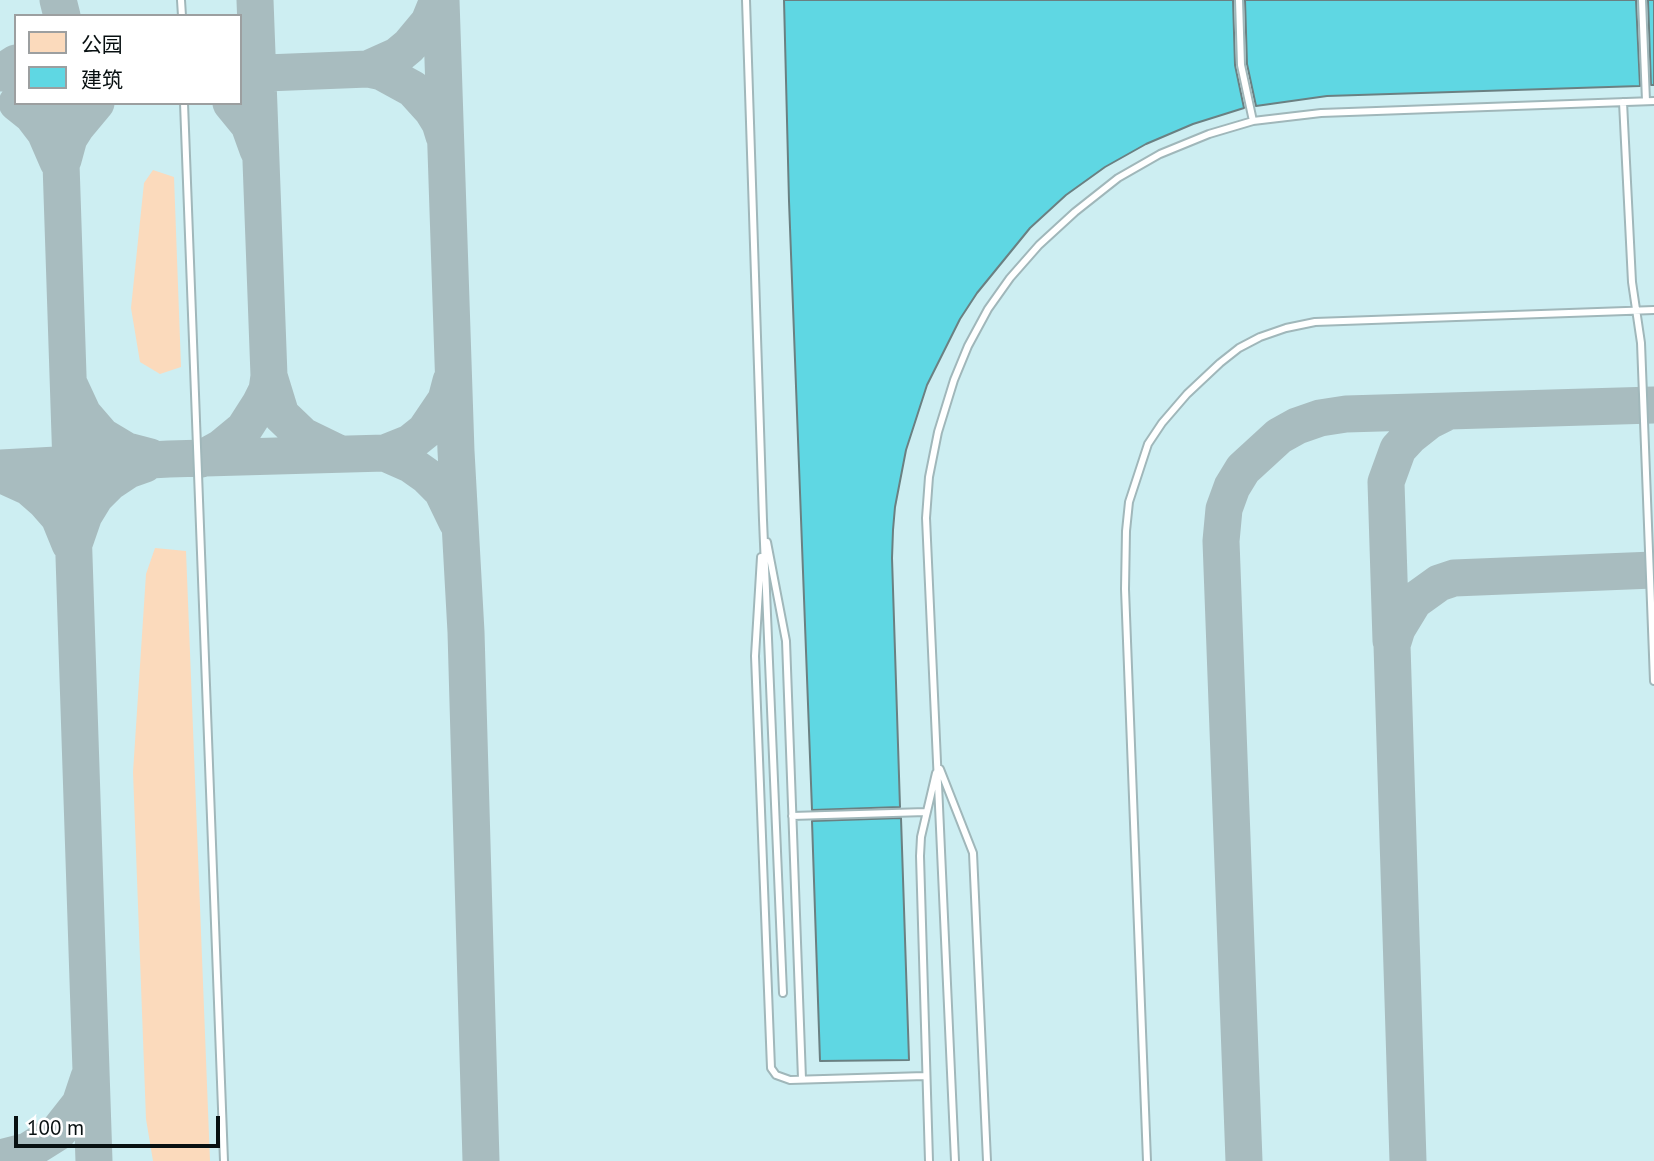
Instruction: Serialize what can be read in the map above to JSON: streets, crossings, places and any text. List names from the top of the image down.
{
  "legend": ["公园", "建筑"],
  "scale_bar": "100 m"
}
